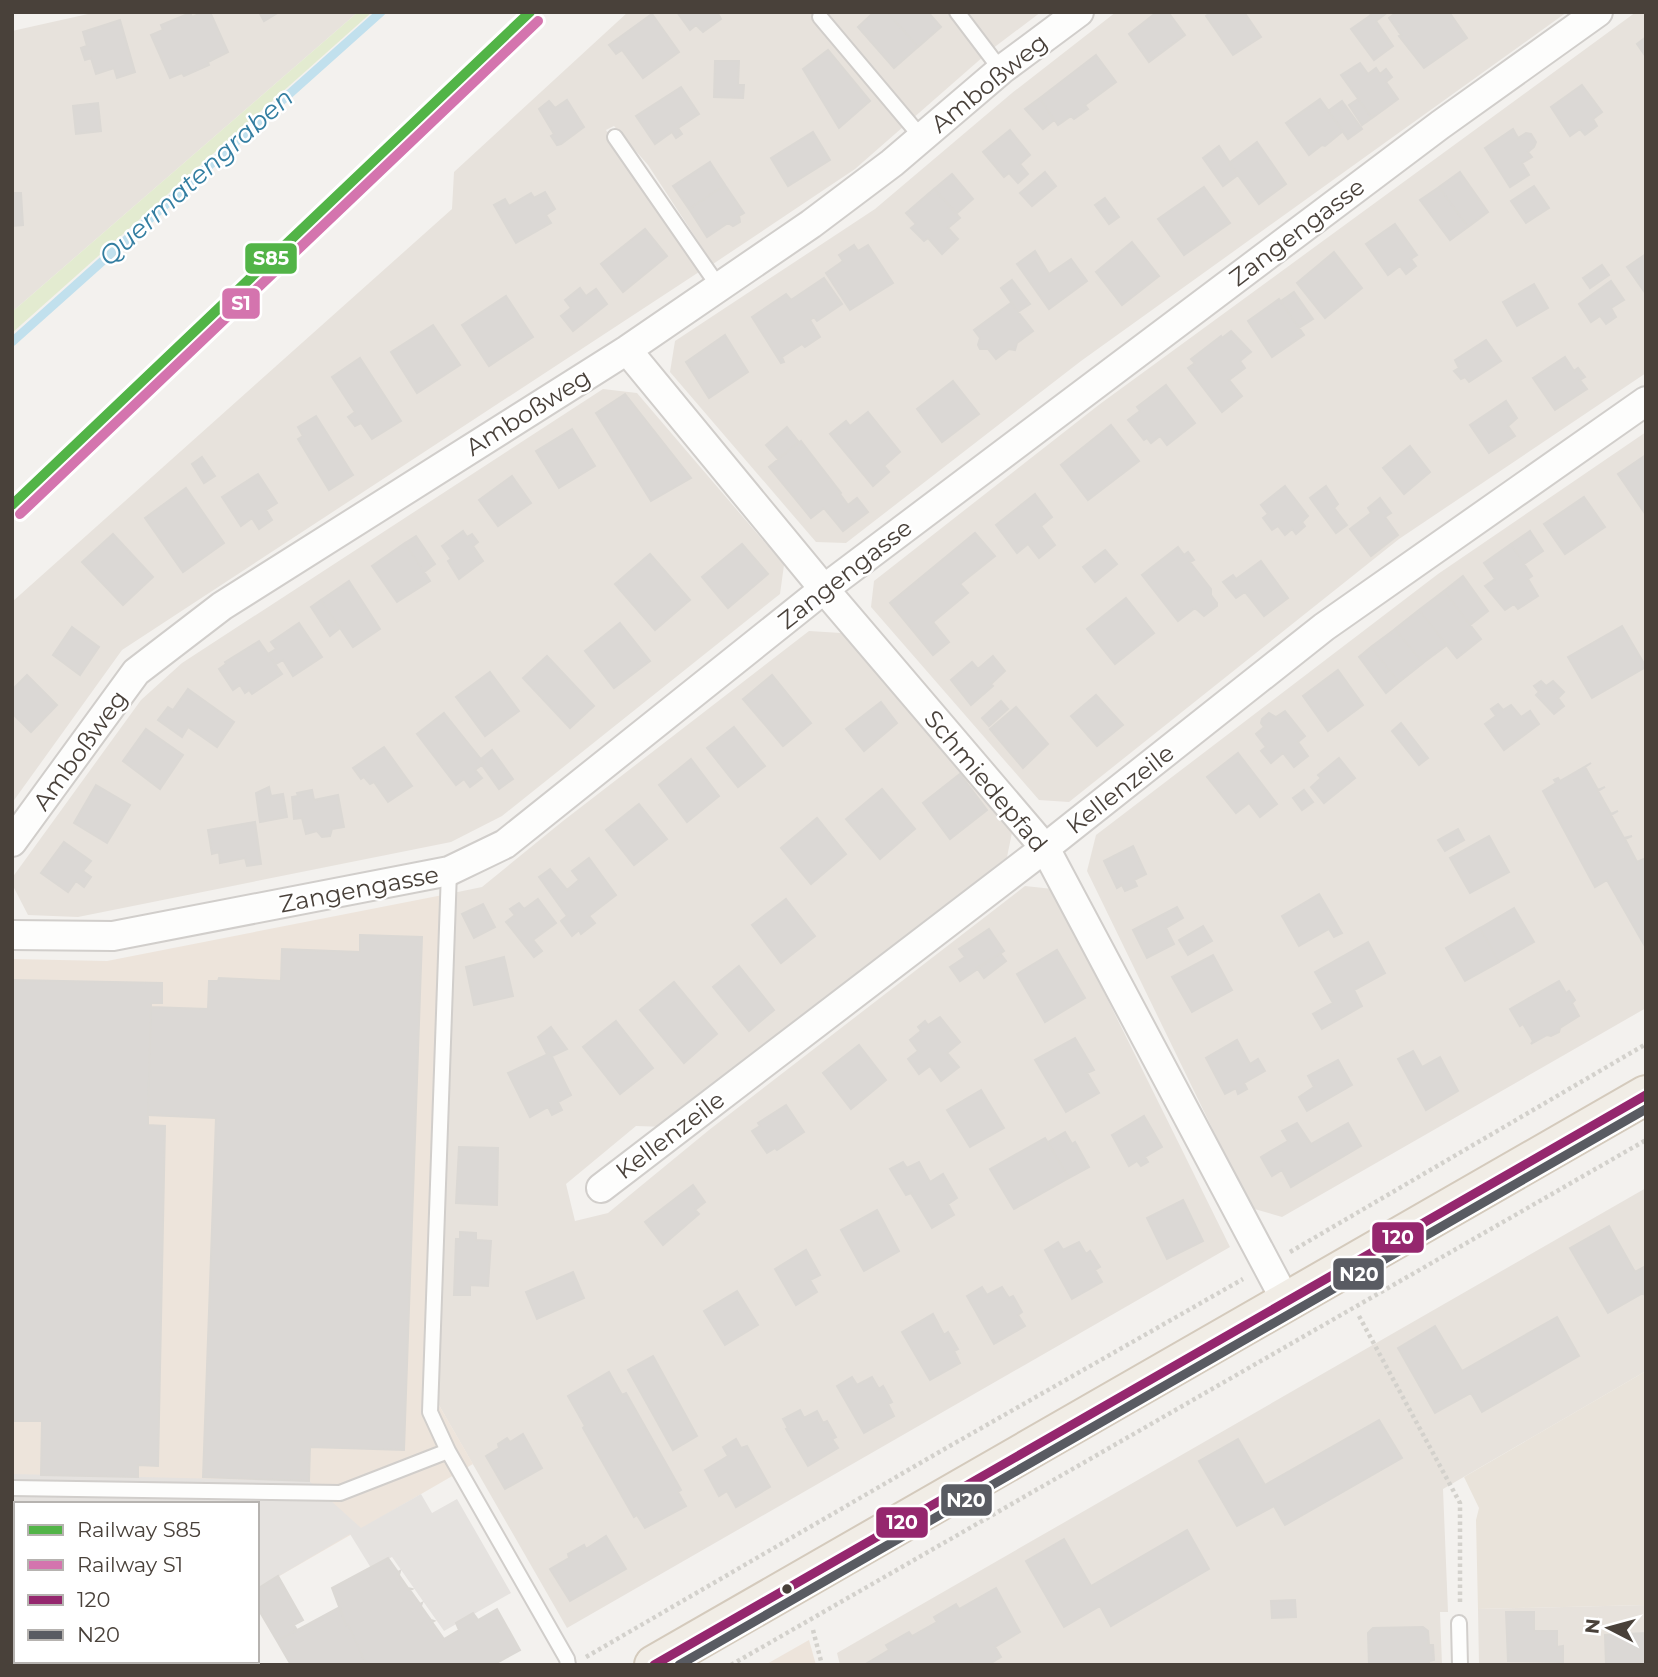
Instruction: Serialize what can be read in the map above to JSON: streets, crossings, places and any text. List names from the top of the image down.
{
  "streets": {
    "street": [
      "Amboßweg",
      "Zangengasse",
      "Schmiedepfad",
      "Kellenzeile"
    ]
  },
  "crossings": [
    ["Amboßweg", "Schmiedepfad"],
    ["Zangengasse", "Schmiedepfad"],
    ["Schmiedepfad", "Kellenzeile"]
  ],
  "water": ["Quermatengraben"],
  "lines": [
    "rail line S85",
    "rail line S1",
    "transit line 120",
    "transit line N20"
  ],
  "legend": [
    "Railway S85",
    "Railway S1",
    "120",
    "N20"
  ],
  "north": "left"
}
